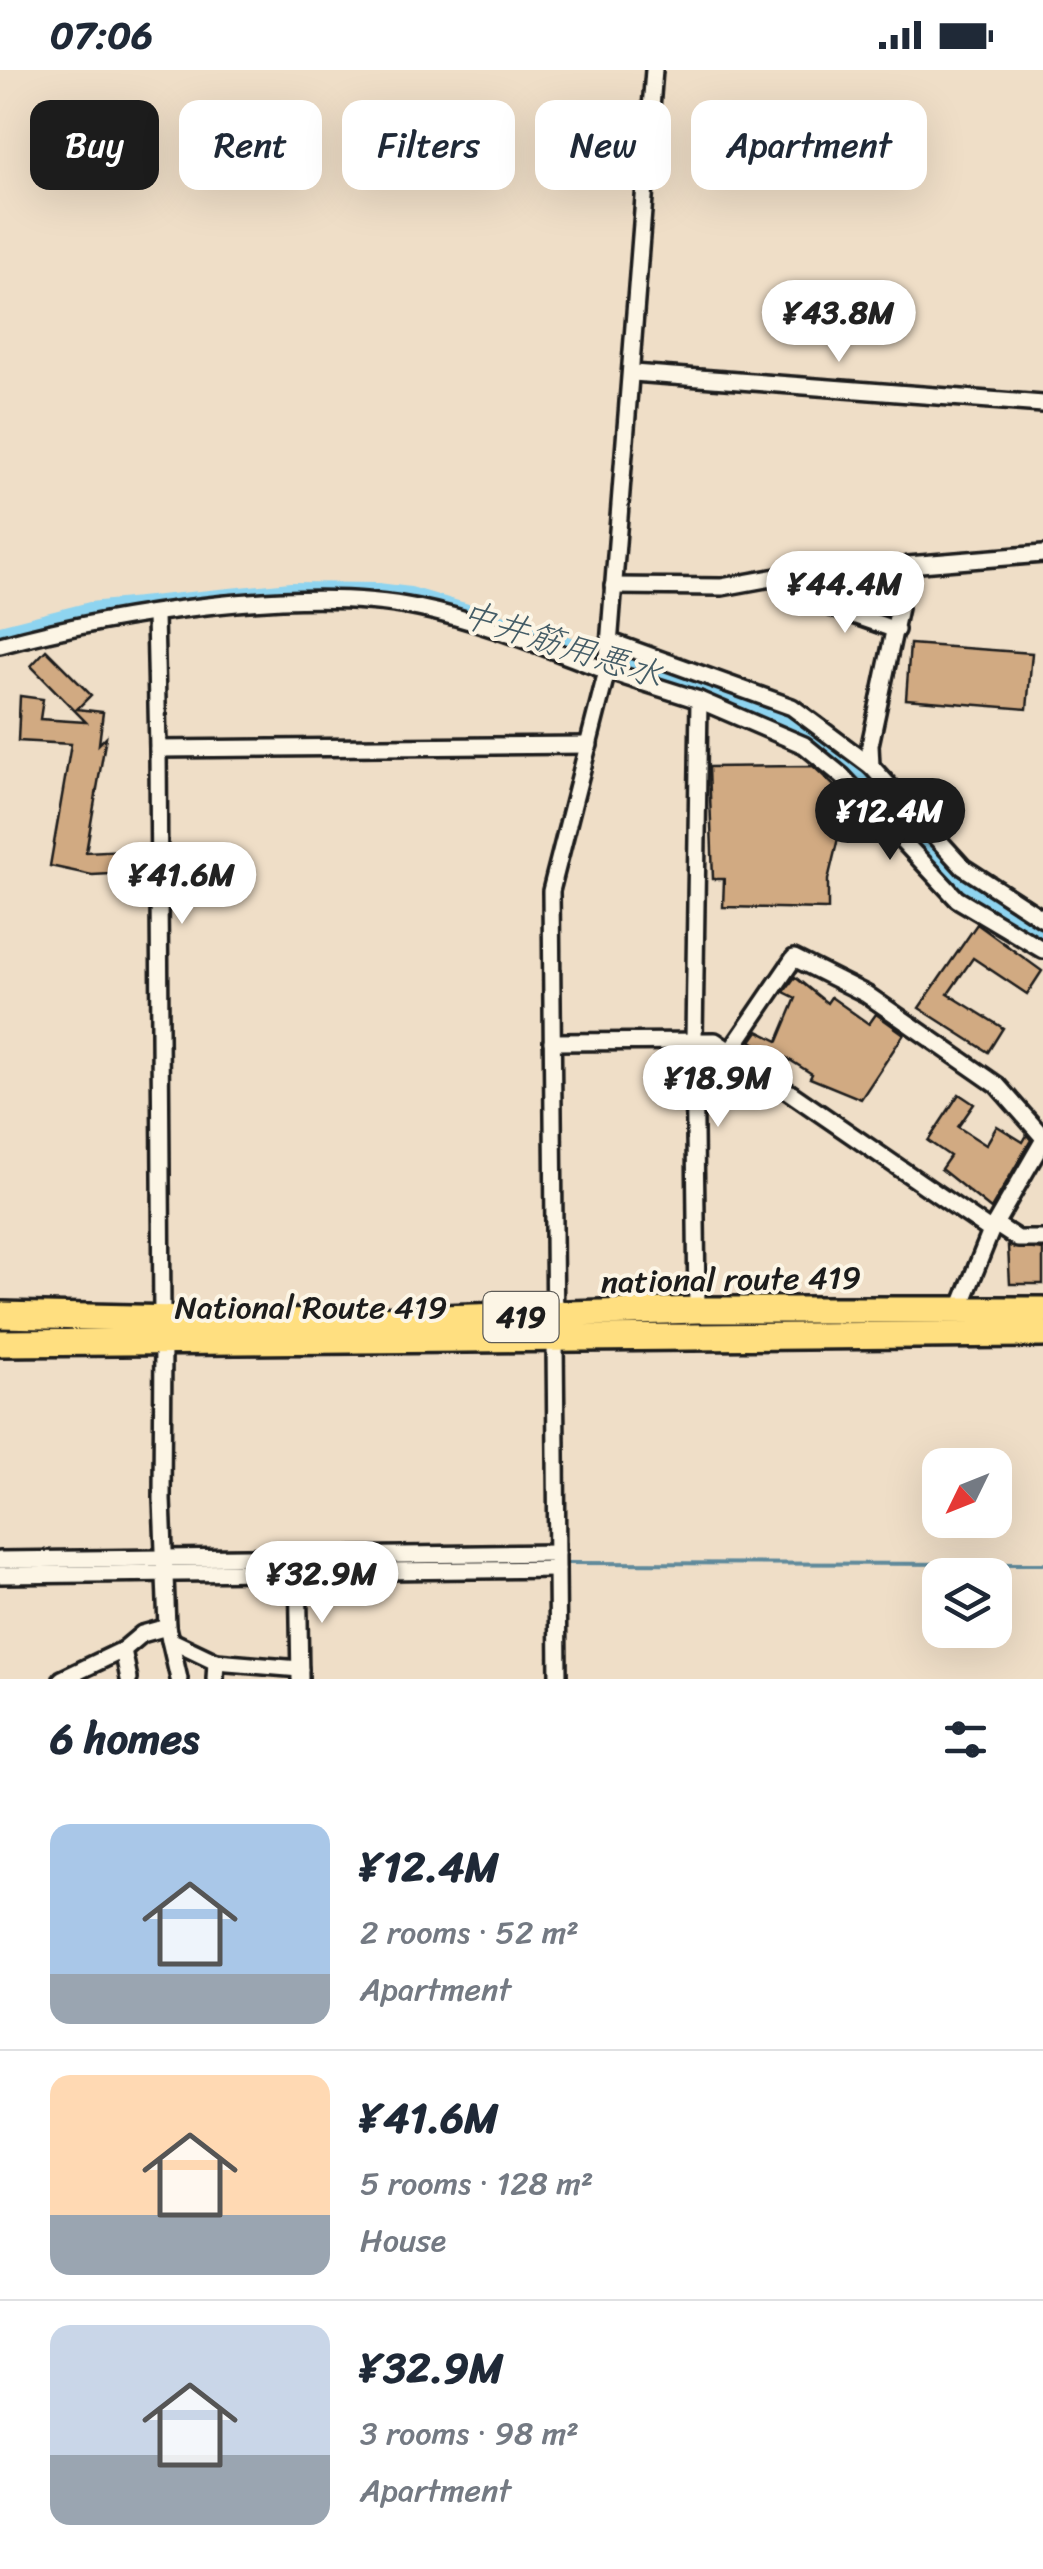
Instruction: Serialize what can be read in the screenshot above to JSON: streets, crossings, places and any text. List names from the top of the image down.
{
  "streets": {
    "highway": ["national route 419", "National Route 419", "419"]
  },
  "crossings": [
    ["national route 419", "National Route 419"]
  ],
  "water": ["中井筋用悪水"],
  "north": "bottom left",
  "page": {
    "status": "07:06",
    "chip": [
      "Buy",
      "Rent",
      "Filters",
      "New",
      "Apartment"
    ],
    "price": [
      "¥43.8M",
      "¥44.4M",
      "¥12.4M",
      "¥41.6M",
      "¥18.9M",
      "¥32.9M"
    ],
    "heading": "6 homes",
    "list": [
      {
        "name": "¥12.4M",
        "note": "2 rooms · 52 m² · Apartment"
      },
      {
        "name": "¥41.6M",
        "note": "5 rooms · 128 m² · House"
      },
      {
        "name": "¥32.9M",
        "note": "3 rooms · 98 m² · Apartment"
      }
    ]
  }
}
